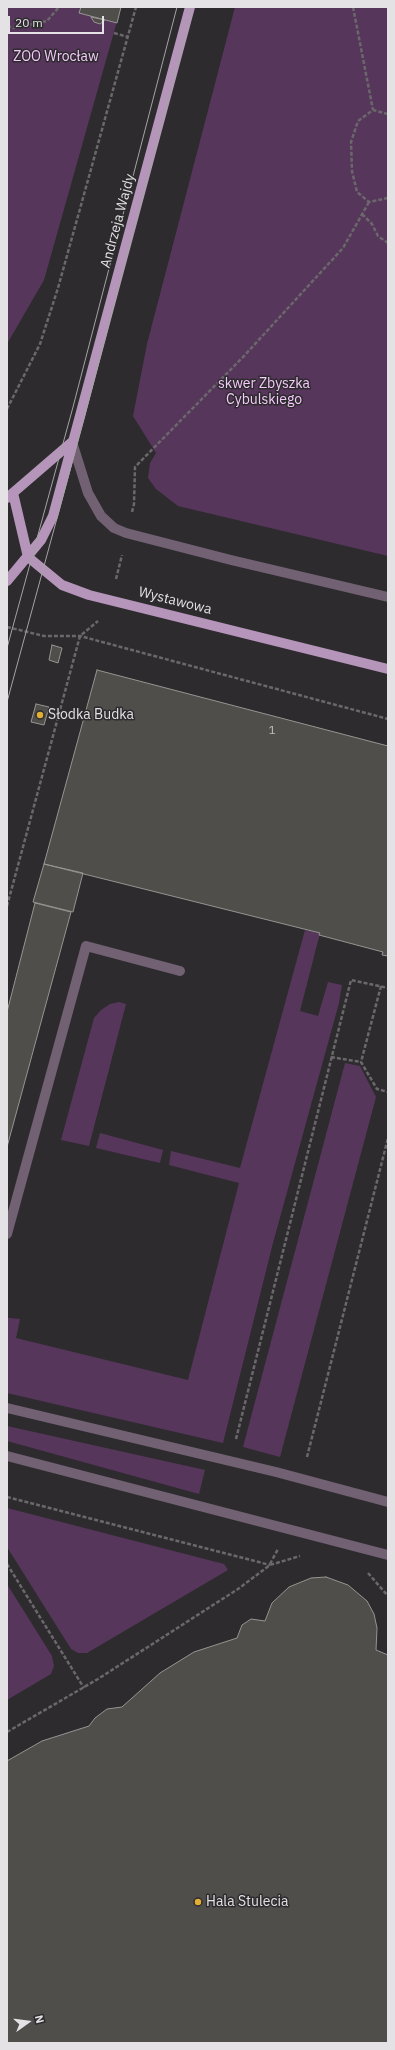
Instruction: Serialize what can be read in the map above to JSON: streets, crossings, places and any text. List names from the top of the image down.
{
  "streets": {
    "main road": ["Andrzeja Wajdy", "Wystawowa"]
  },
  "crossings": [
    ["Andrzeja Wajdy", "Wystawowa"]
  ],
  "parks": ["ZOO Wrocław", "skwer Zbyszka Cybulskiego"],
  "places": ["Słodka Budka", "Hala Stulecia"],
  "house_numbers": ["1"],
  "scale_bar": "20 m",
  "north": "right"
}
